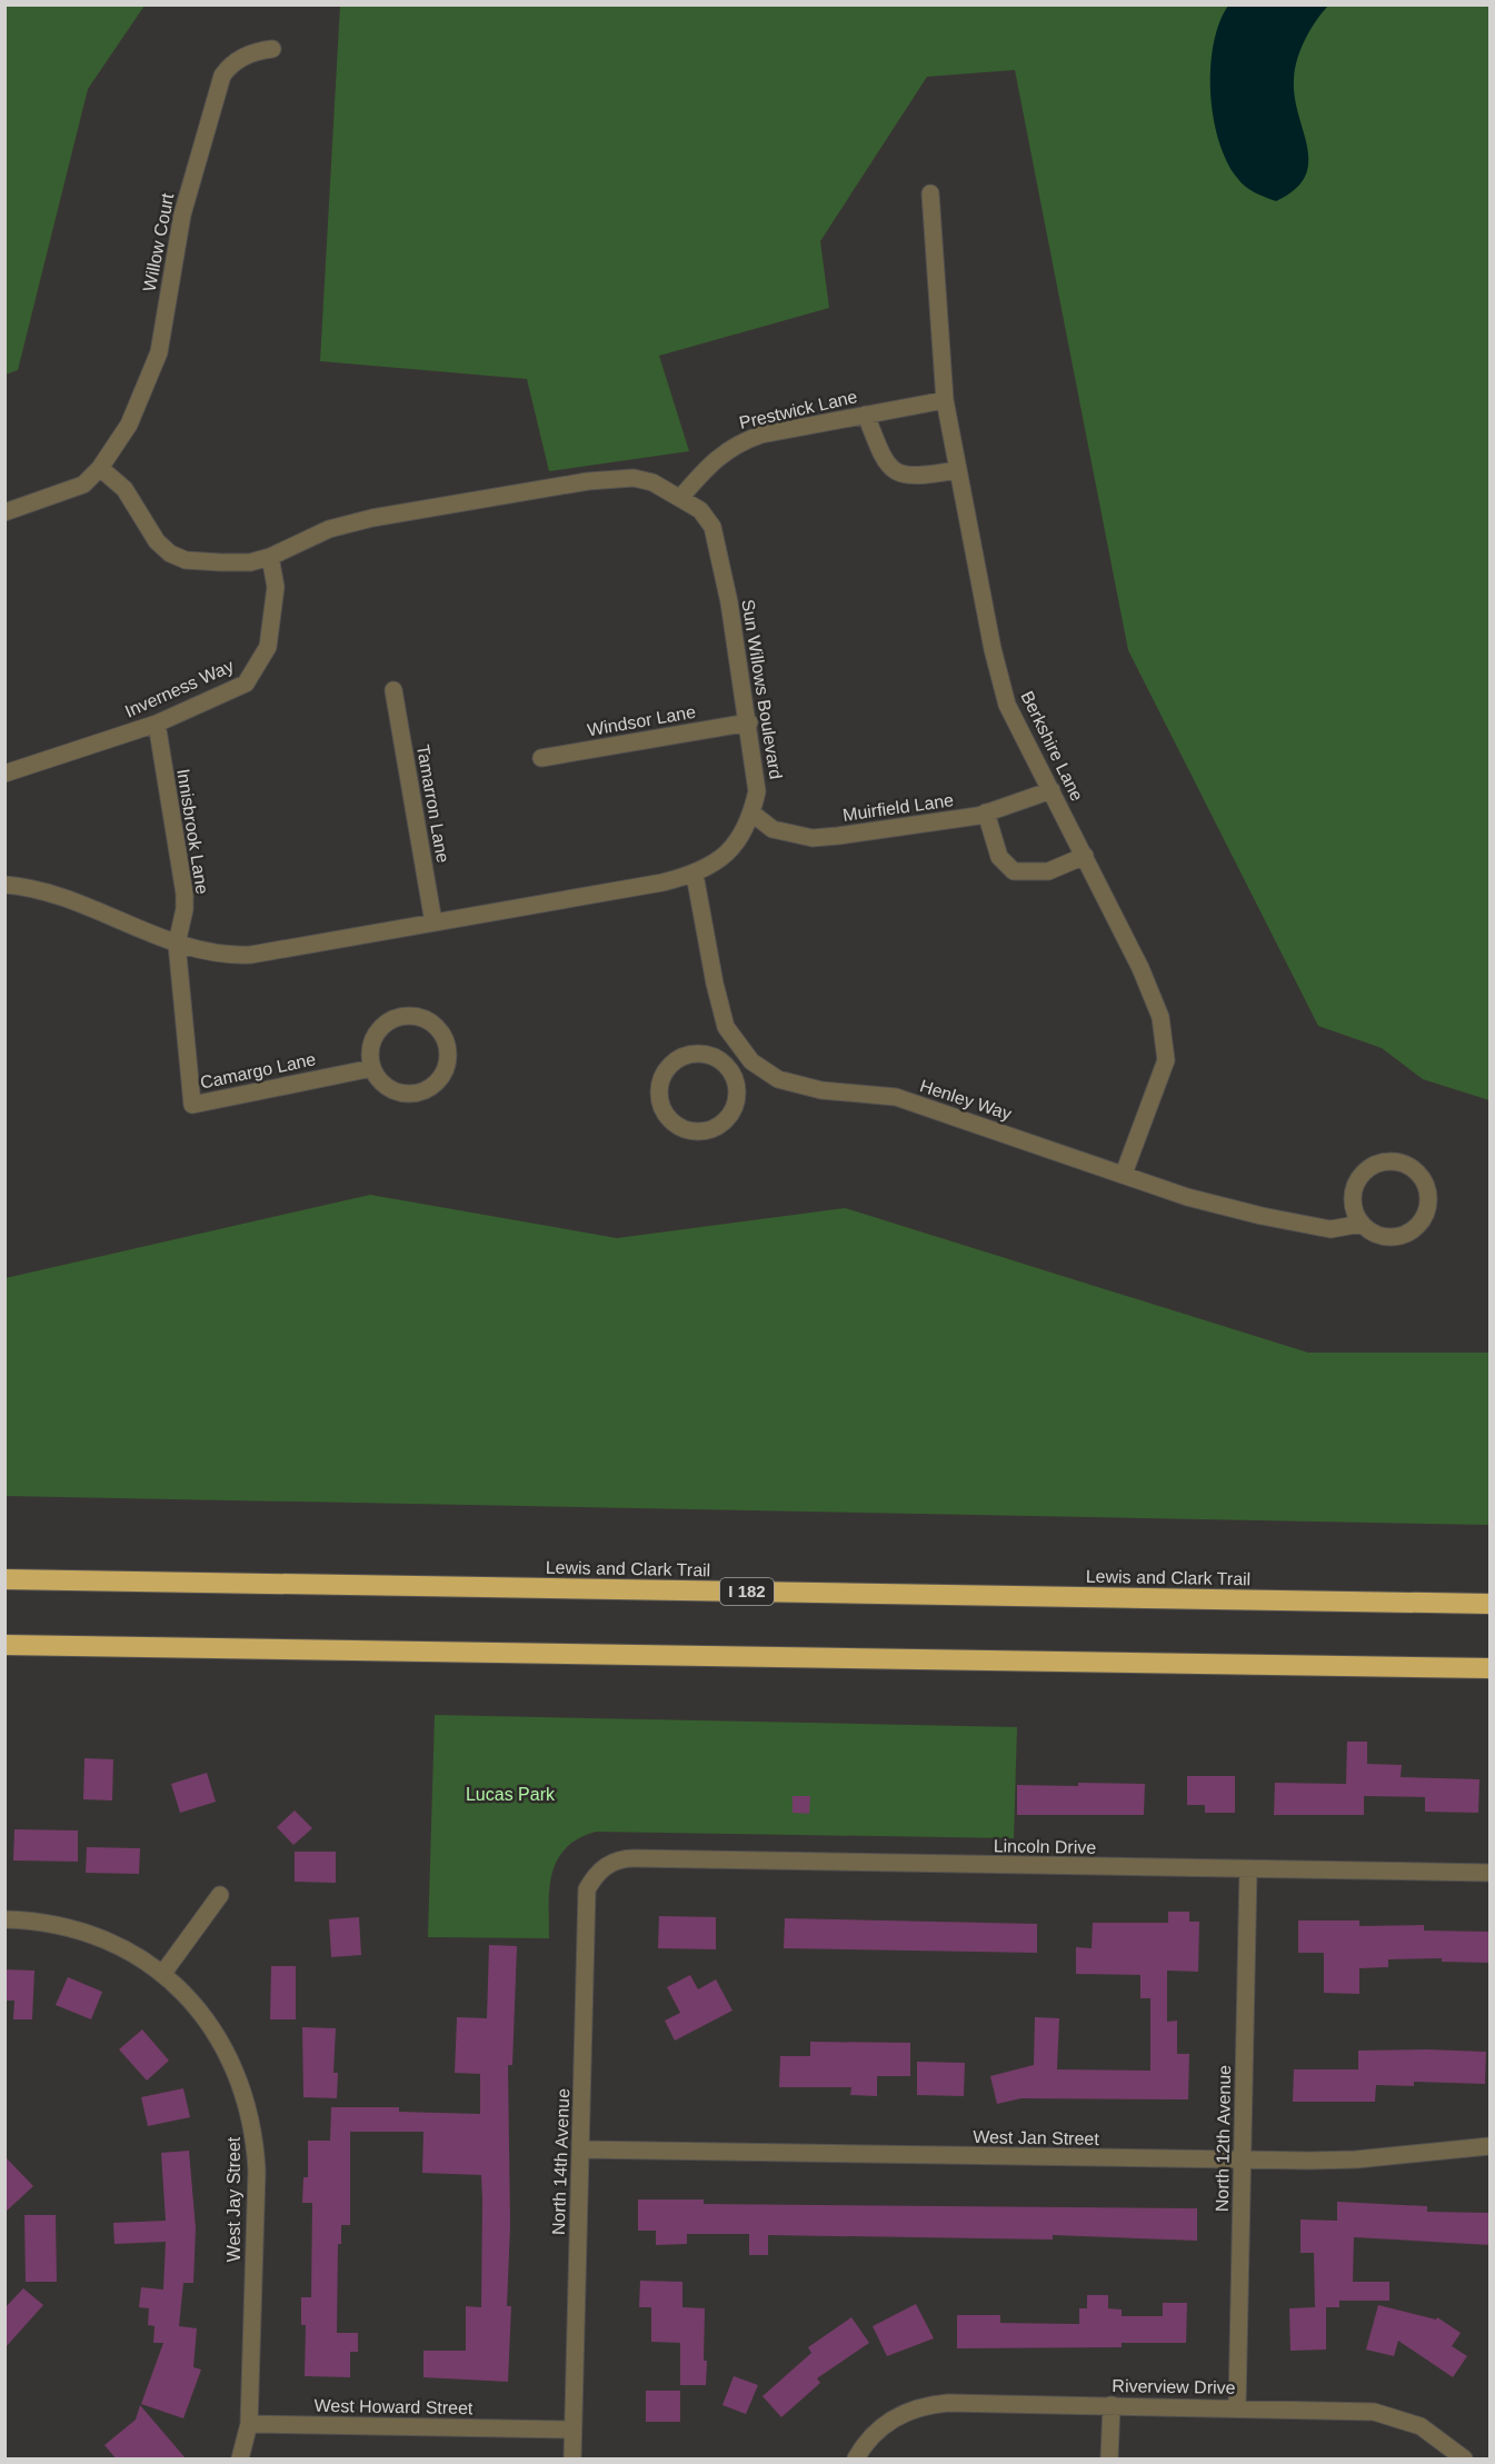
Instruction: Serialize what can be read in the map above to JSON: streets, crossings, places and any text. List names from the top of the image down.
{
  "streets": {
    "highway": ["Lewis and Clark Trail", "I 182"],
    "street": [
      "Willow Court",
      "Prestwick Lane",
      "Inverness Way",
      "Sun Willows Boulevard",
      "Windsor Lane",
      "Berkshire Lane",
      "Tamarron Lane",
      "Muirfield Lane",
      "Innisbrook Lane",
      "Camargo Lane",
      "Henley Way",
      "Lincoln Drive",
      "West Jan Street",
      "North 12th Avenue",
      "North 14th Avenue",
      "West Jay Street",
      "Riverview Drive",
      "West Howard Street"
    ]
  },
  "crossings": [
    ["Willow Court", "Sun Willows Boulevard"],
    ["Prestwick Lane", "Sun Willows Boulevard"],
    ["Prestwick Lane", "Berkshire Lane"],
    ["Inverness Way", "Sun Willows Boulevard"],
    ["Inverness Way", "Innisbrook Lane"],
    ["Sun Willows Boulevard", "Windsor Lane"],
    ["Sun Willows Boulevard", "Tamarron Lane"],
    ["Sun Willows Boulevard", "Muirfield Lane"],
    ["Sun Willows Boulevard", "Innisbrook Lane"],
    ["Sun Willows Boulevard", "Camargo Lane"],
    ["Sun Willows Boulevard", "Henley Way"],
    ["Berkshire Lane", "Muirfield Lane"],
    ["Berkshire Lane", "Henley Way"],
    ["Innisbrook Lane", "Camargo Lane"],
    ["Lincoln Drive", "North 12th Avenue"],
    ["Lincoln Drive", "North 14th Avenue"],
    ["West Jan Street", "North 12th Avenue"],
    ["West Jan Street", "North 14th Avenue"],
    ["North 12th Avenue", "Riverview Drive"],
    ["North 14th Avenue", "West Howard Street"],
    ["West Jay Street", "West Howard Street"]
  ],
  "parks": ["Lucas Park"]
}
